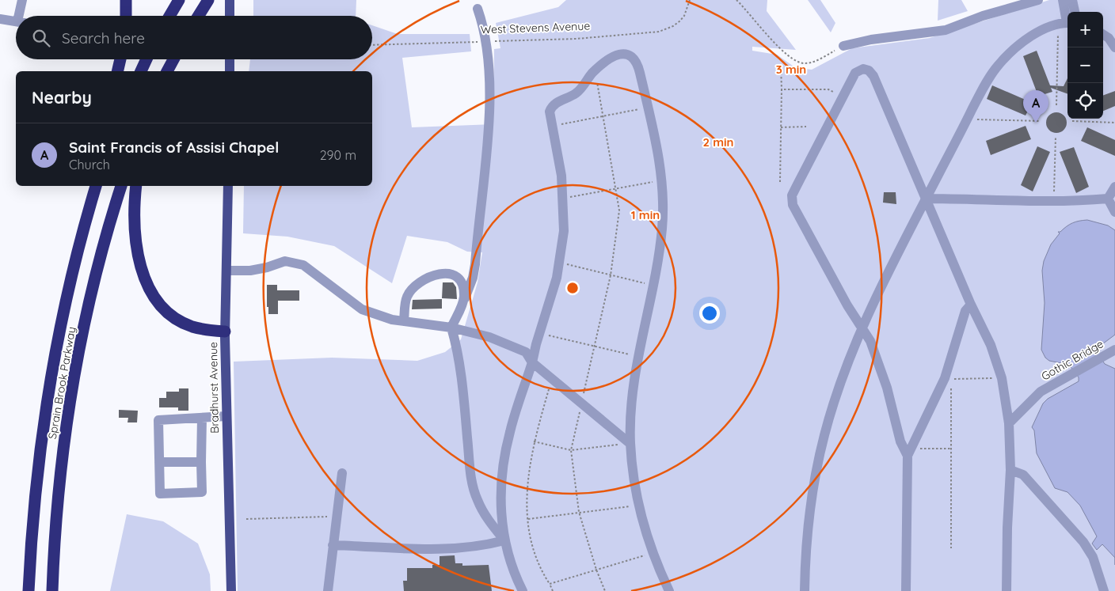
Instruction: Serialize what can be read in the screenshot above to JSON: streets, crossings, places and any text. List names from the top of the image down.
{
  "streets": {
    "highway": ["Sprain Brook Parkway"],
    "main road": ["Bradhurst Avenue"],
    "street": ["Gothic Bridge"],
    "path": ["West Stevens Avenue"]
  },
  "page": {
    "map_buttons": ["+", "−"],
    "search": "Search here",
    "heading": "Nearby",
    "pins": "A",
    "list": [
      {
        "mark": "A",
        "name": "Saint Francis of Assisi Chapel",
        "note": "Church",
        "value": "290 m"
      }
    ]
  },
  "rings": ["3 min", "2 min", "1 min"]
}
